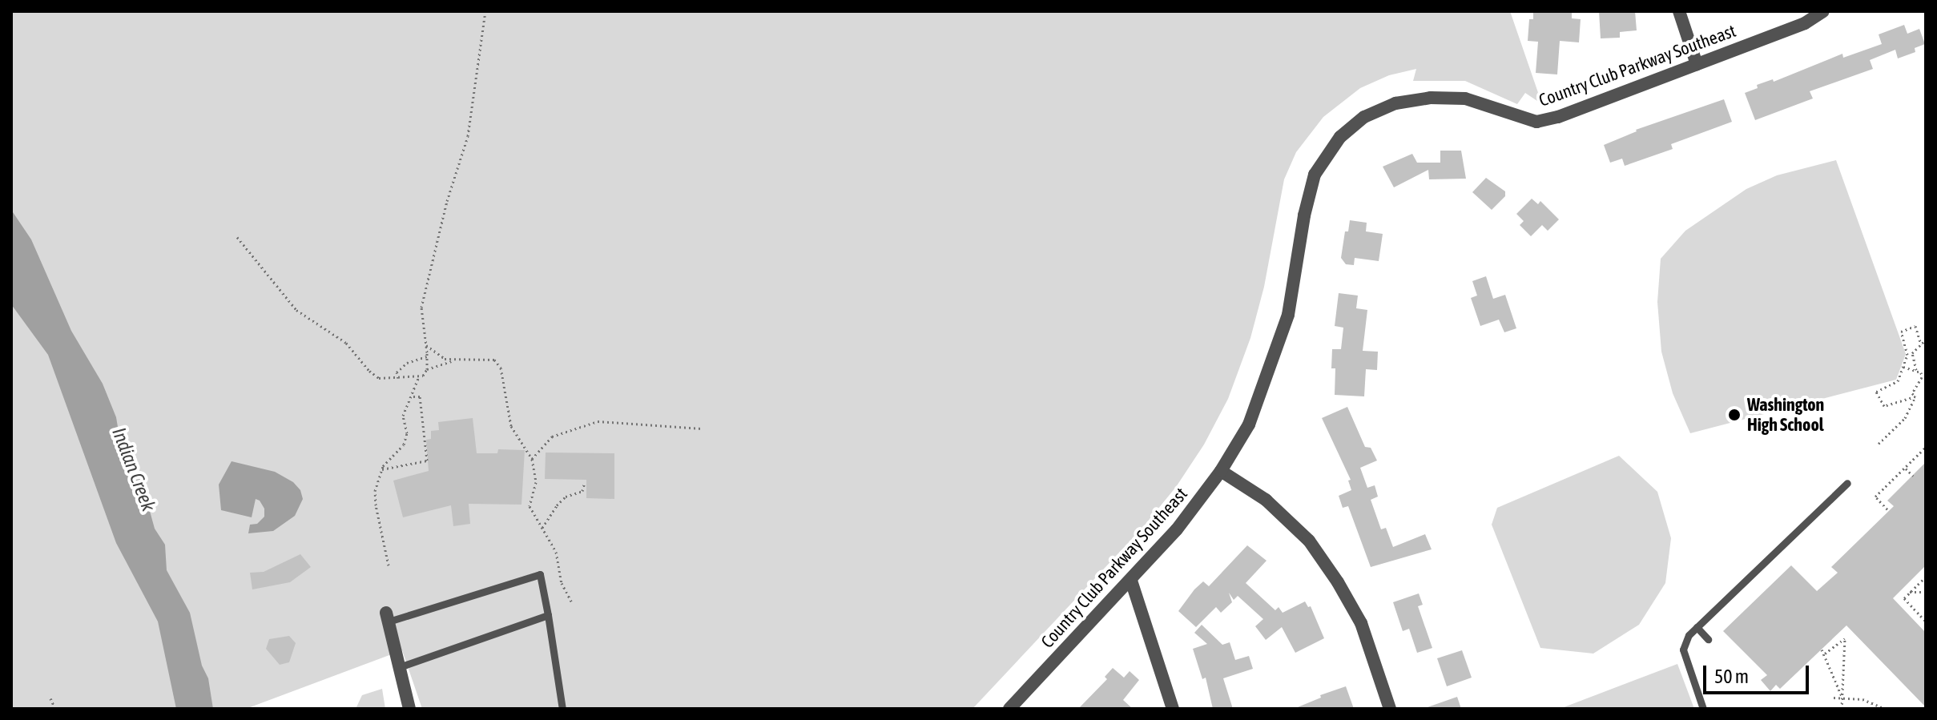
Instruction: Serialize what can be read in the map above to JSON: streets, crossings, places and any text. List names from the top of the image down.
{
  "streets": {
    "street": ["Country Club Parkway Southeast"]
  },
  "water": ["Indian Creek"],
  "places": ["Washington High School"],
  "scale_bar": "50 m"
}
